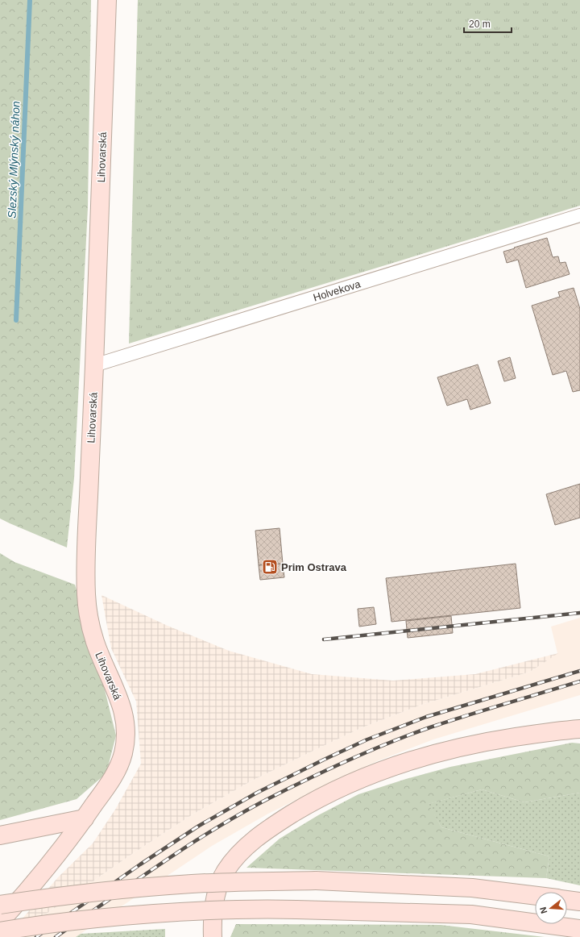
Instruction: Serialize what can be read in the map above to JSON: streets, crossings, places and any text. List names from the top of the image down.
{
  "streets": {
    "main road": ["Lihovarská"],
    "street": ["Holvekova"]
  },
  "crossings": [
    ["Lihovarská", "Holvekova"]
  ],
  "water": ["Slezský Mlýnský náhon"],
  "places": {
    "fuel station": ["Prim Ostrava"]
  },
  "scale_bar": "20 m",
  "north": "left"
}
